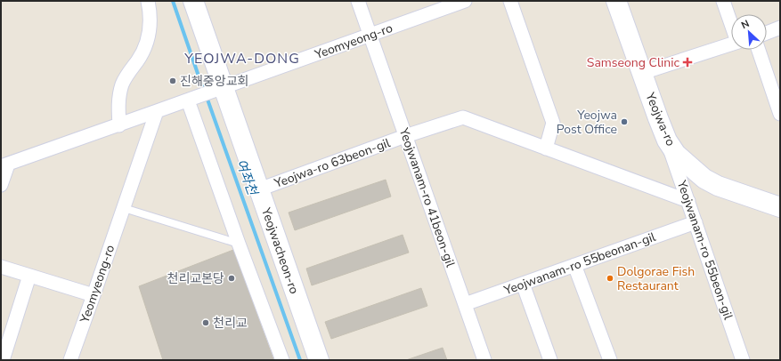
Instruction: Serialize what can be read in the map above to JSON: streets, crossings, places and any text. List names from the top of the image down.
{
  "streets": {
    "street": [
      "Yeomyeong-ro",
      "Yeojwa-ro",
      "Yeojwa-ro 63beon-gil",
      "Yeojwanam-ro 41beon-gil",
      "Yeojwanam-ro 55beon-gil",
      "Yeojwacheon-ro",
      "Yeojwanam-ro 55beonan-gil"
    ]
  },
  "crossings": [
    ["Yeomyeong-ro", "Yeojwanam-ro 41beon-gil"],
    ["Yeomyeong-ro", "Yeojwacheon-ro"],
    ["Yeojwa-ro", "Yeojwanam-ro 55beon-gil"],
    ["Yeojwa-ro 63beon-gil", "Yeojwanam-ro 41beon-gil"],
    ["Yeojwa-ro 63beon-gil", "Yeojwanam-ro 55beon-gil"],
    ["Yeojwa-ro 63beon-gil", "Yeojwacheon-ro"],
    ["Yeojwanam-ro 41beon-gil", "Yeojwanam-ro 55beonan-gil"],
    ["Yeojwanam-ro 55beon-gil", "Yeojwanam-ro 55beonan-gil"]
  ],
  "districts": ["YEOJWA-DONG"],
  "water": ["여좌천"],
  "places": {
    "health": ["Samseong Clinic"],
    "other": [
      "진해중앙교회",
      "Yeojwa Post Office",
      "천리교본당",
      "Dolgorae Fish Restaurant",
      "천리교"
    ]
  },
  "north": "top left"
}
